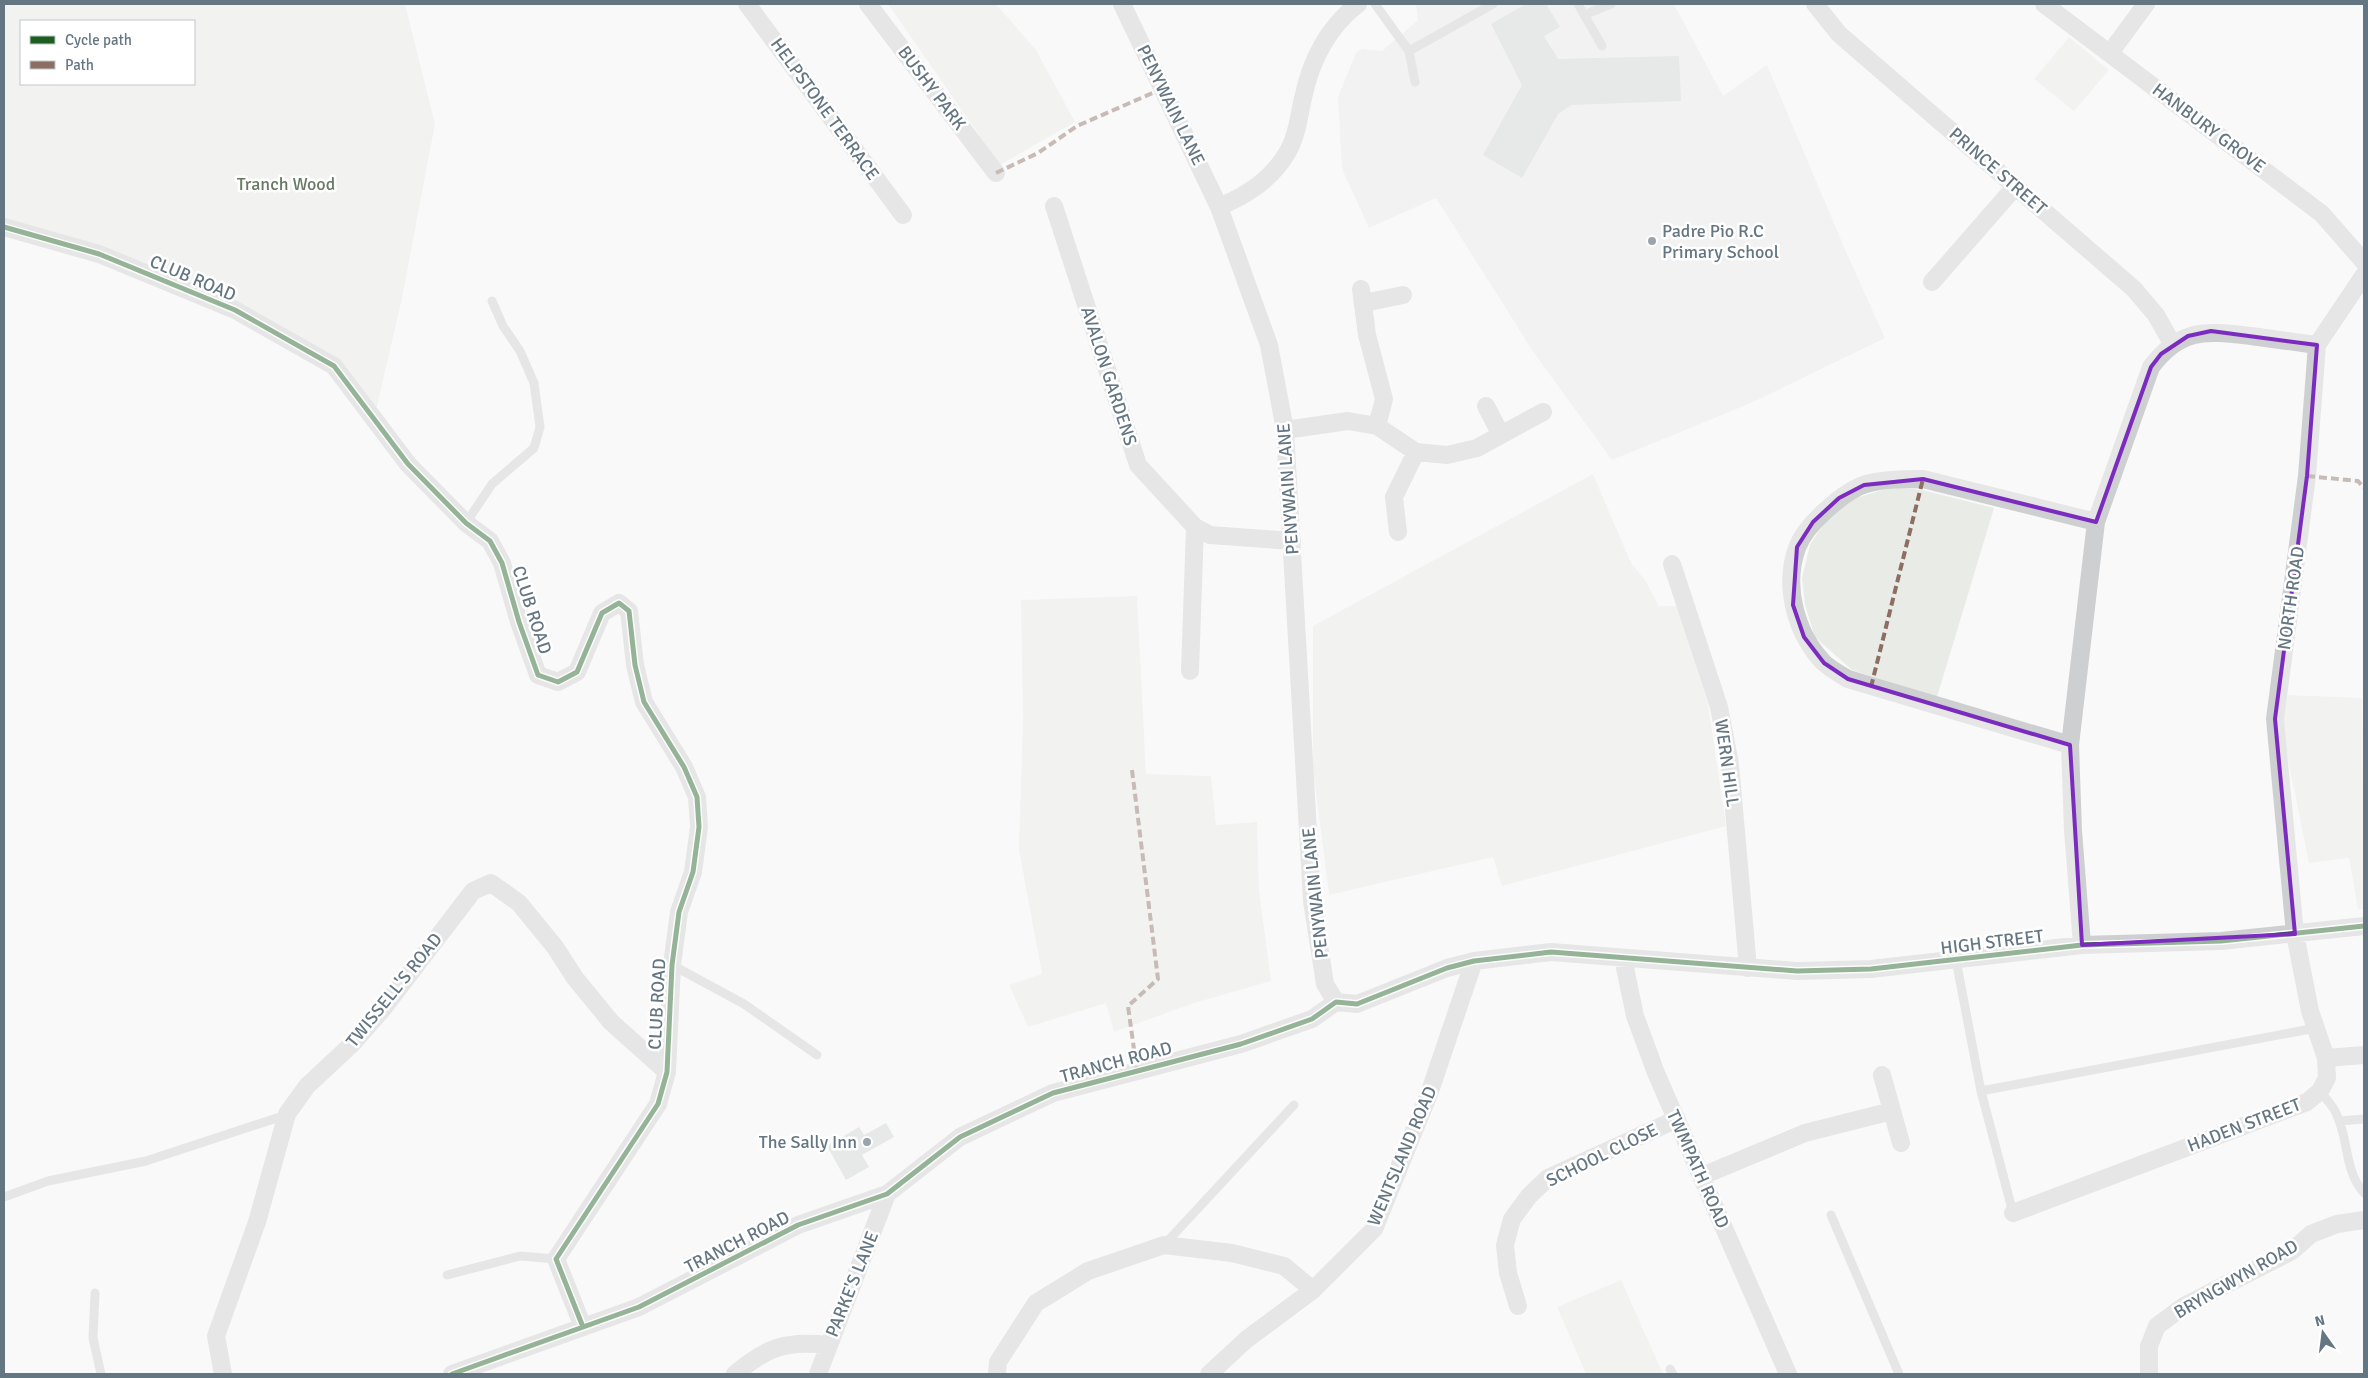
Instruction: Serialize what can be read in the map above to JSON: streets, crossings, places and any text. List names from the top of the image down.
{
  "streets": {
    "street": [
      "BUSHY PARK",
      "PENYWAIN LANE",
      "HELPSTONE TERRACE",
      "HANBURY GROVE",
      "PRINCE STREET",
      "CLUB ROAD",
      "AVALON GARDENS",
      "NORTH ROAD",
      "WERN HILL",
      "HIGH STREET",
      "TWISSELL'S ROAD",
      "TRANCH ROAD",
      "HADEN STREET",
      "SCHOOL CLOSE",
      "WENTSLAND ROAD",
      "TWMPATH ROAD",
      "BRYNGWYN ROAD",
      "PARKE'S LANE"
    ]
  },
  "crossings": [
    ["PENYWAIN LANE", "AVALON GARDENS"],
    ["PENYWAIN LANE", "TRANCH ROAD"],
    ["CLUB ROAD", "TWISSELL'S ROAD"],
    ["NORTH ROAD", "HIGH STREET"],
    ["NORTH ROAD", "HADEN STREET"],
    ["WERN HILL", "HIGH STREET"],
    ["HIGH STREET", "HADEN STREET"],
    ["HIGH STREET", "TWMPATH ROAD"],
    ["TRANCH ROAD", "PARKE'S LANE"],
    ["SCHOOL CLOSE", "TWMPATH ROAD"]
  ],
  "parks": ["Tranch Wood"],
  "places": ["Padre Pio R.C Primary School", "The Sally Inn"],
  "legend": ["Cycle path", "Path"],
  "north": "top"
}
